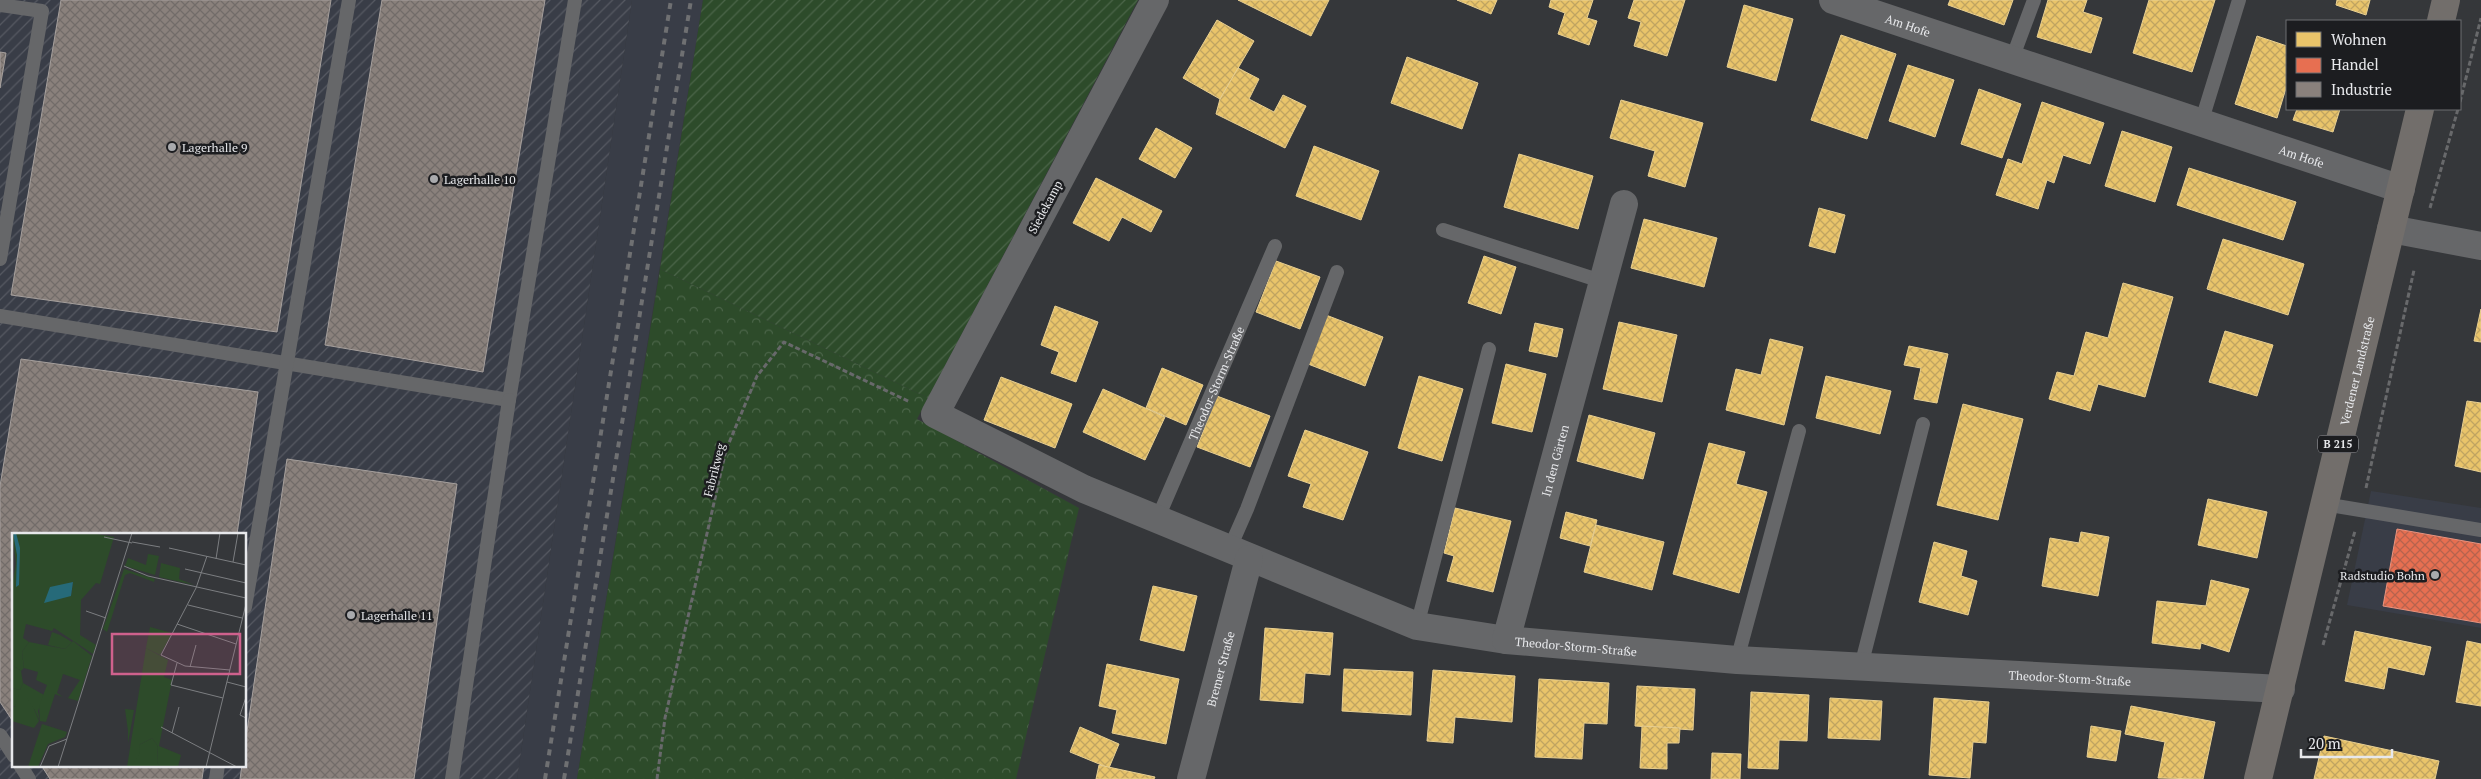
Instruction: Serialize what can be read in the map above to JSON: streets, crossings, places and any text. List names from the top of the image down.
{
  "streets": {
    "main road": ["Verdener Landstraße", "B 215"],
    "street": [
      "Am Hofe",
      "Siedekamp",
      "Theodor-Storm-Straße",
      "In den Gärten",
      "Bremer Straße"
    ],
    "path": ["Fabrikweg"]
  },
  "crossings": [
    ["Am Hofe", "Verdener Landstraße"],
    ["Siedekamp", "Theodor-Storm-Straße"],
    ["Siedekamp", "Fabrikweg"],
    ["Verdener Landstraße", "Theodor-Storm-Straße"],
    ["Theodor-Storm-Straße", "In den Gärten"],
    ["Theodor-Storm-Straße", "Fabrikweg"],
    ["Theodor-Storm-Straße", "Bremer Straße"]
  ],
  "places": [
    "Lagerhalle 9",
    "Lagerhalle 10",
    "Radstudio Bohn",
    "Lagerhalle 11"
  ],
  "legend": ["Wohnen", "Handel", "Industrie"],
  "scale_bar": "20 m"
}
